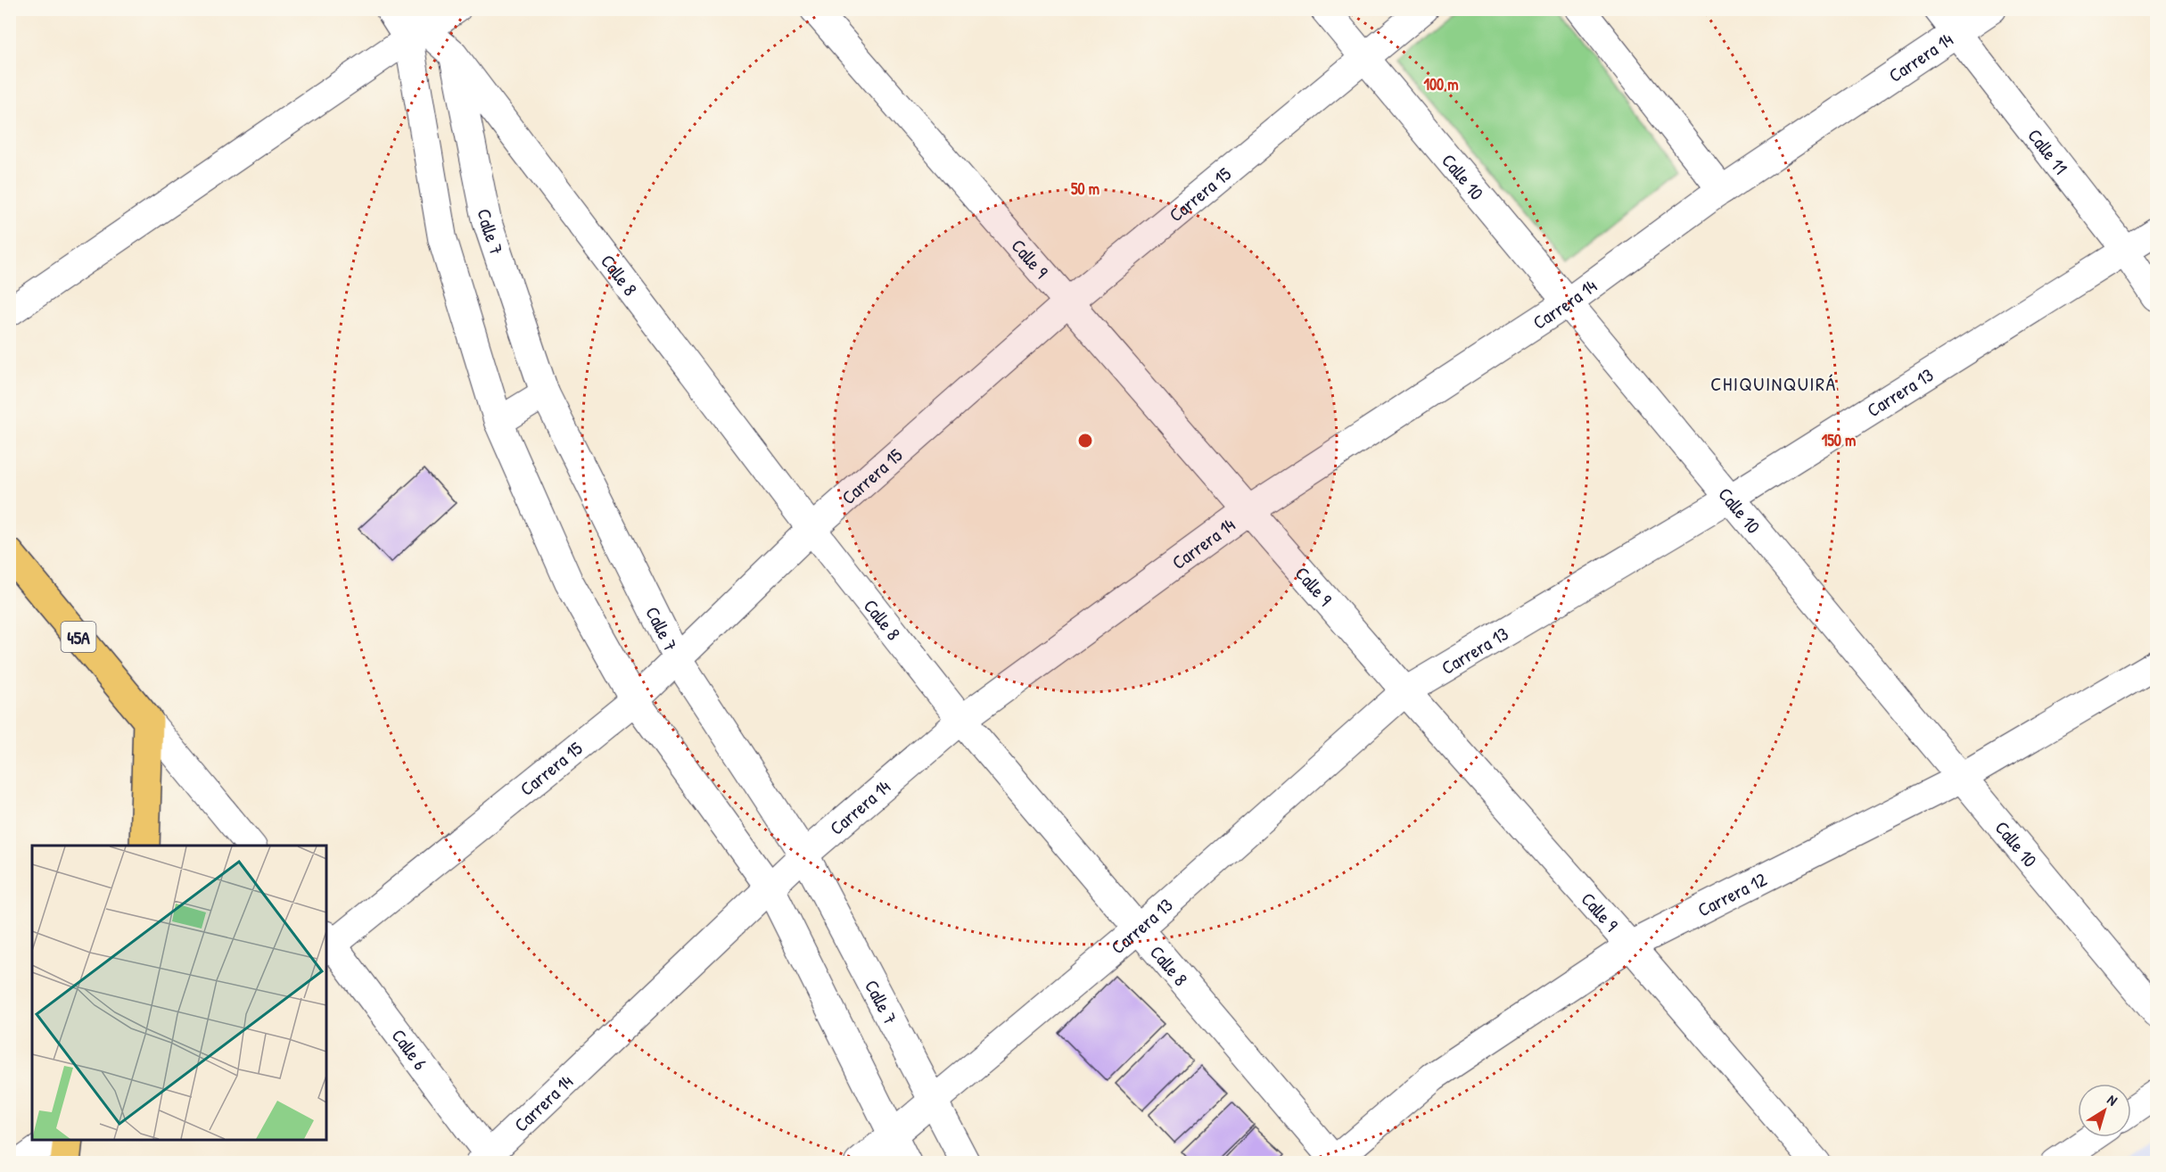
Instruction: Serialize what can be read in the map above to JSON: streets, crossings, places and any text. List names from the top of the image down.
{
  "streets": {
    "highway": ["45A"],
    "street": [
      "Carrera 14",
      "Calle 11",
      "Calle 10",
      "Carrera 15",
      "Calle 7",
      "Calle 9",
      "Calle 8",
      "Carrera 13",
      "Carrera 12",
      "Calle 6"
    ]
  },
  "crossings": [
    ["Carrera 14", "Calle 11"],
    ["Carrera 14", "Calle 10"],
    ["Carrera 14", "Calle 7"],
    ["Carrera 14", "Calle 9"],
    ["Carrera 14", "Calle 8"],
    ["Carrera 14", "Calle 6"],
    ["Calle 11", "Carrera 13"],
    ["Calle 10", "Carrera 15"],
    ["Calle 10", "Carrera 13"],
    ["Calle 10", "Carrera 12"],
    ["Carrera 15", "Calle 7"],
    ["Carrera 15", "Calle 9"],
    ["Carrera 15", "Calle 8"],
    ["Carrera 15", "Calle 6"],
    ["Calle 7", "Calle 8"],
    ["Calle 7", "Carrera 13"],
    ["Calle 9", "Carrera 13"],
    ["Calle 9", "Carrera 12"],
    ["Calle 8", "Carrera 13"],
    ["Calle 8", "Carrera 12"]
  ],
  "districts": ["CHIQUINQUIRÁ"],
  "north": "top right",
  "rings": ["100 m", "50 m", "150 m"]
}
